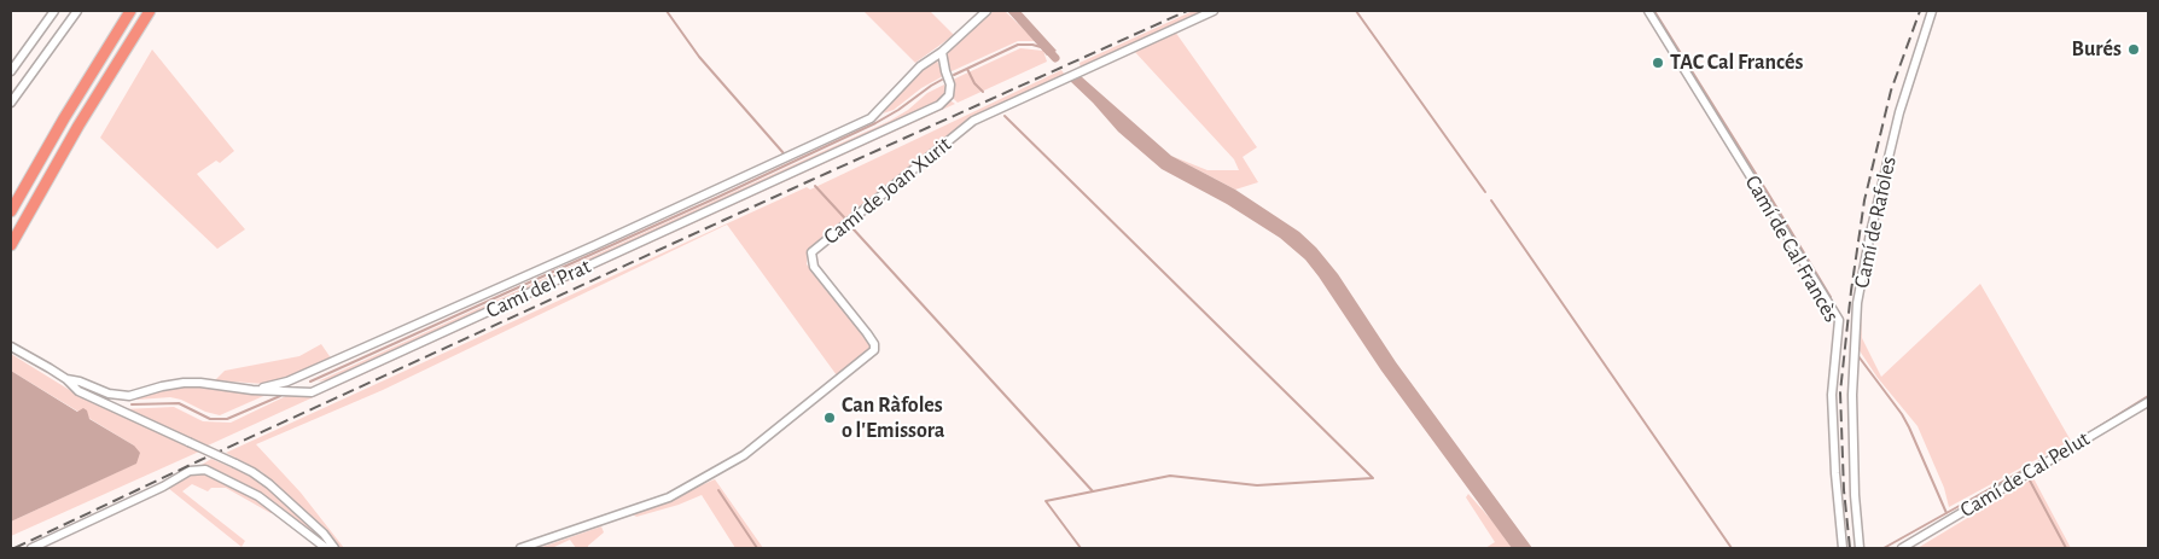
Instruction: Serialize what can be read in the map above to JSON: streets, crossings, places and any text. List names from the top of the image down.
{
  "streets": {
    "street": [
      "Camí de Joan Xurit",
      "Camí de Rafoles",
      "Camí de Cal Francès",
      "Camí del Prat",
      "Camí de Cal Pelut"
    ]
  },
  "places": ["Burés", "TAC Cal Francés", "Can Ràfoles o l'Emissora"]
}
